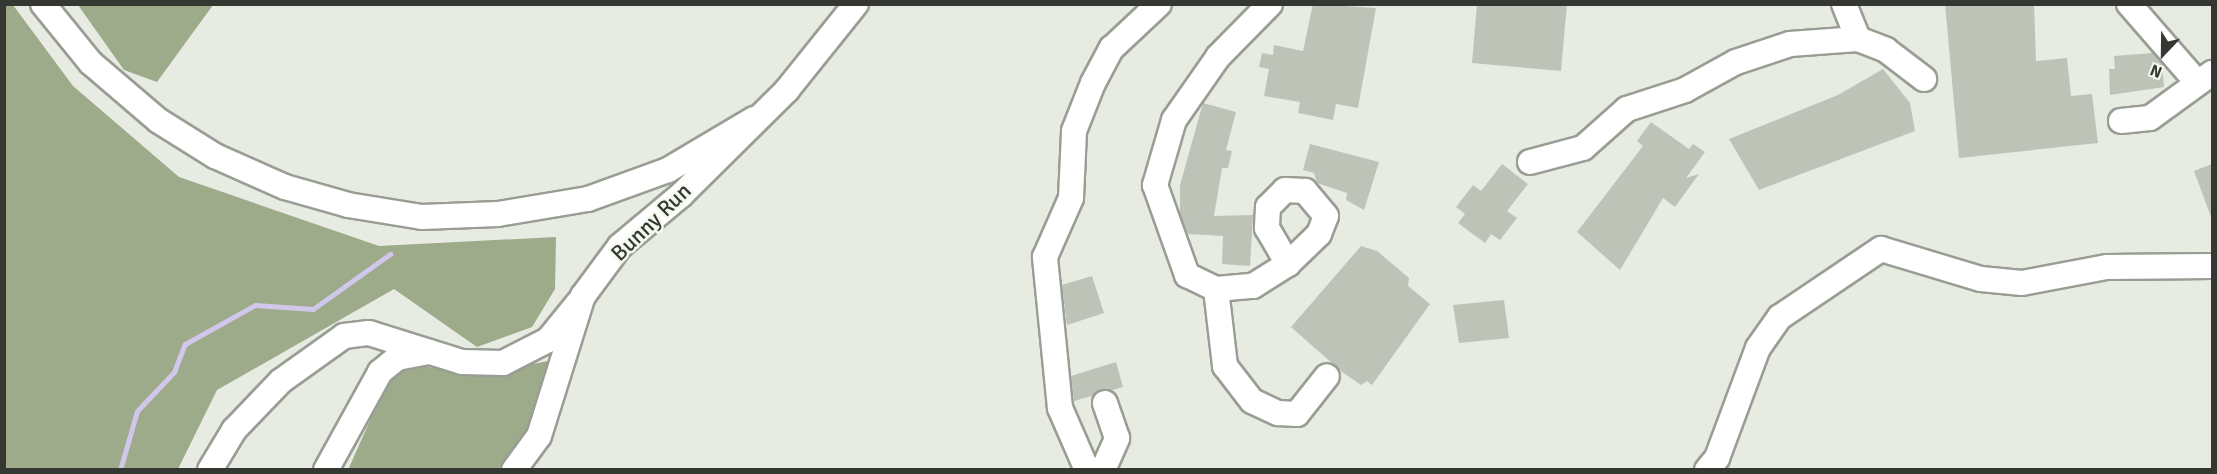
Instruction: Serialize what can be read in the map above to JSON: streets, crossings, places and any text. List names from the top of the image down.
{
  "streets": {
    "street": ["Bunny Run"]
  },
  "north": "bottom"
}
